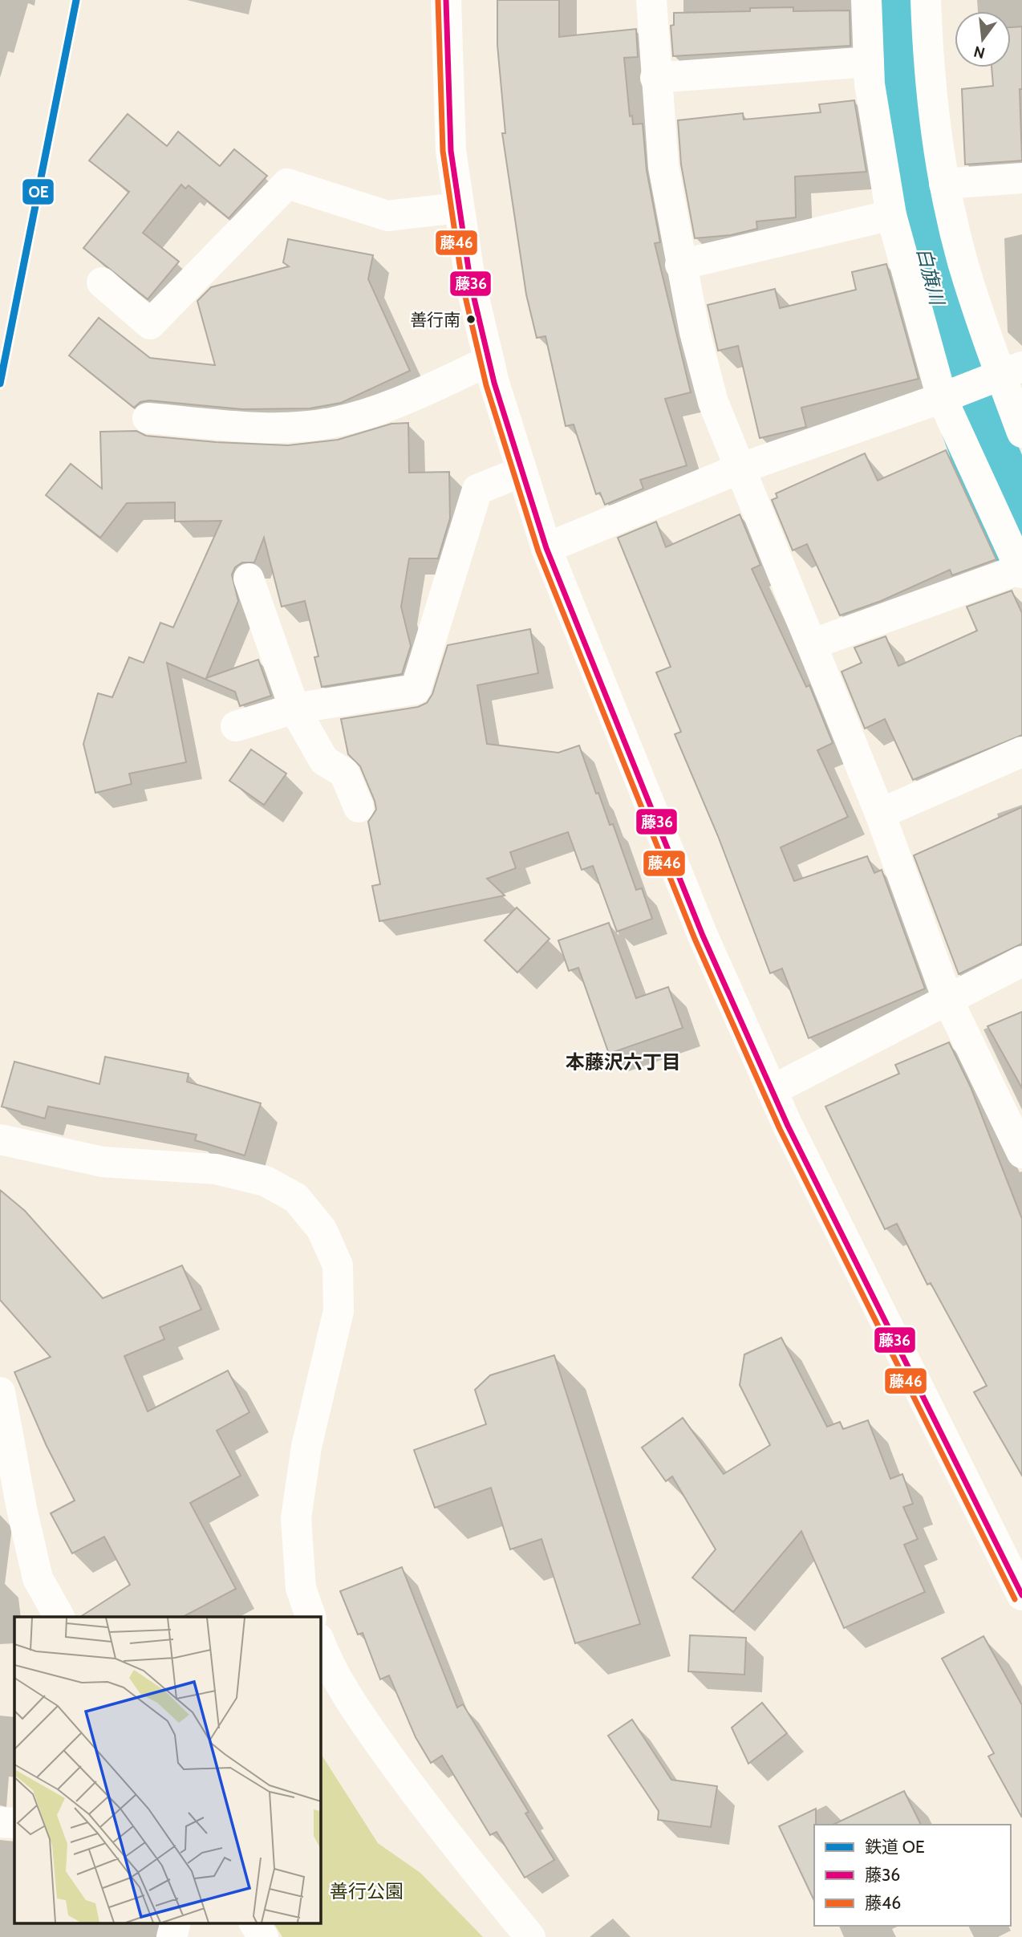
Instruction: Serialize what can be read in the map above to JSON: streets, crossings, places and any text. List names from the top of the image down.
{
  "districts": ["本藤沢六丁目"],
  "water": ["白旗川"],
  "parks": ["善行公園"],
  "places": ["善行南"],
  "lines": ["rail line OE", "transit line 藤36", "transit line 藤46"],
  "legend": ["鉄道 OE", "藤36", "藤46"],
  "north": "bottom"
}
